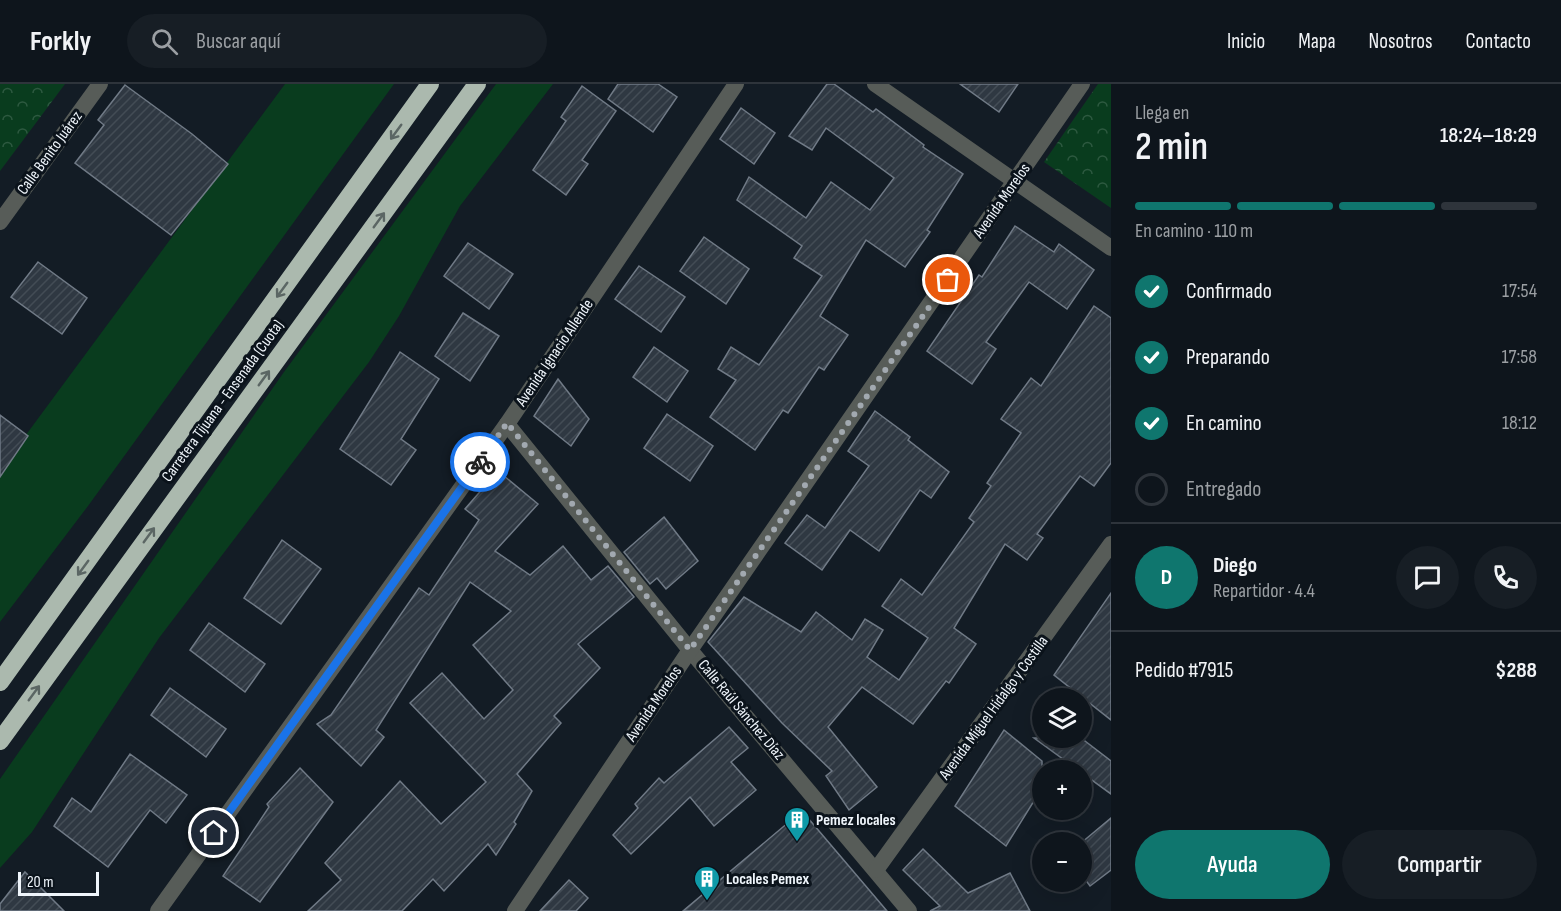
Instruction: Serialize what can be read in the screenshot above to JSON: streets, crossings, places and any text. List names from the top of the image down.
{
  "streets": {
    "highway": ["Carretera Tijuana - Ensenada (Cuota)"],
    "street": [
      "Calle Benito Juárez",
      "Avenida Morelos",
      "Avenida Ignacio Allende",
      "Avenida Miguel Hidalgo y Costilla",
      "Calle Raúl Sánchez Díaz"
    ]
  },
  "crossings": [
    ["Avenida Morelos", "Calle Raúl Sánchez Díaz"],
    ["Avenida Ignacio Allende", "Calle Raúl Sánchez Díaz"],
    ["Avenida Miguel Hidalgo y Costilla", "Calle Raúl Sánchez Díaz"]
  ],
  "places": {
    "building": ["Pemez locales", "Locales Pemex"]
  },
  "scale_bar": "20 m",
  "page": {
    "header": "Forkly",
    "search": "Buscar aquí",
    "nav": [
      "Inicio",
      "Mapa",
      "Nosotros",
      "Contacto"
    ],
    "heading": ["2 min", "Llega en", "18:24–18:29"],
    "panel": [
      "Diego",
      "Repartidor · 4.4",
      "Pedido #7915",
      "$288"
    ],
    "bar": "En camino · 110 m",
    "list": [
      ["Confirmado", "17:54"],
      ["Preparando", "17:58"],
      ["En camino", "18:12"],
      "Entregado"
    ],
    "round": "D",
    "map_buttons": ["+", "−"],
    "buttons": ["Ayuda", "Compartir"],
    "scale": "20 m"
  }
}
